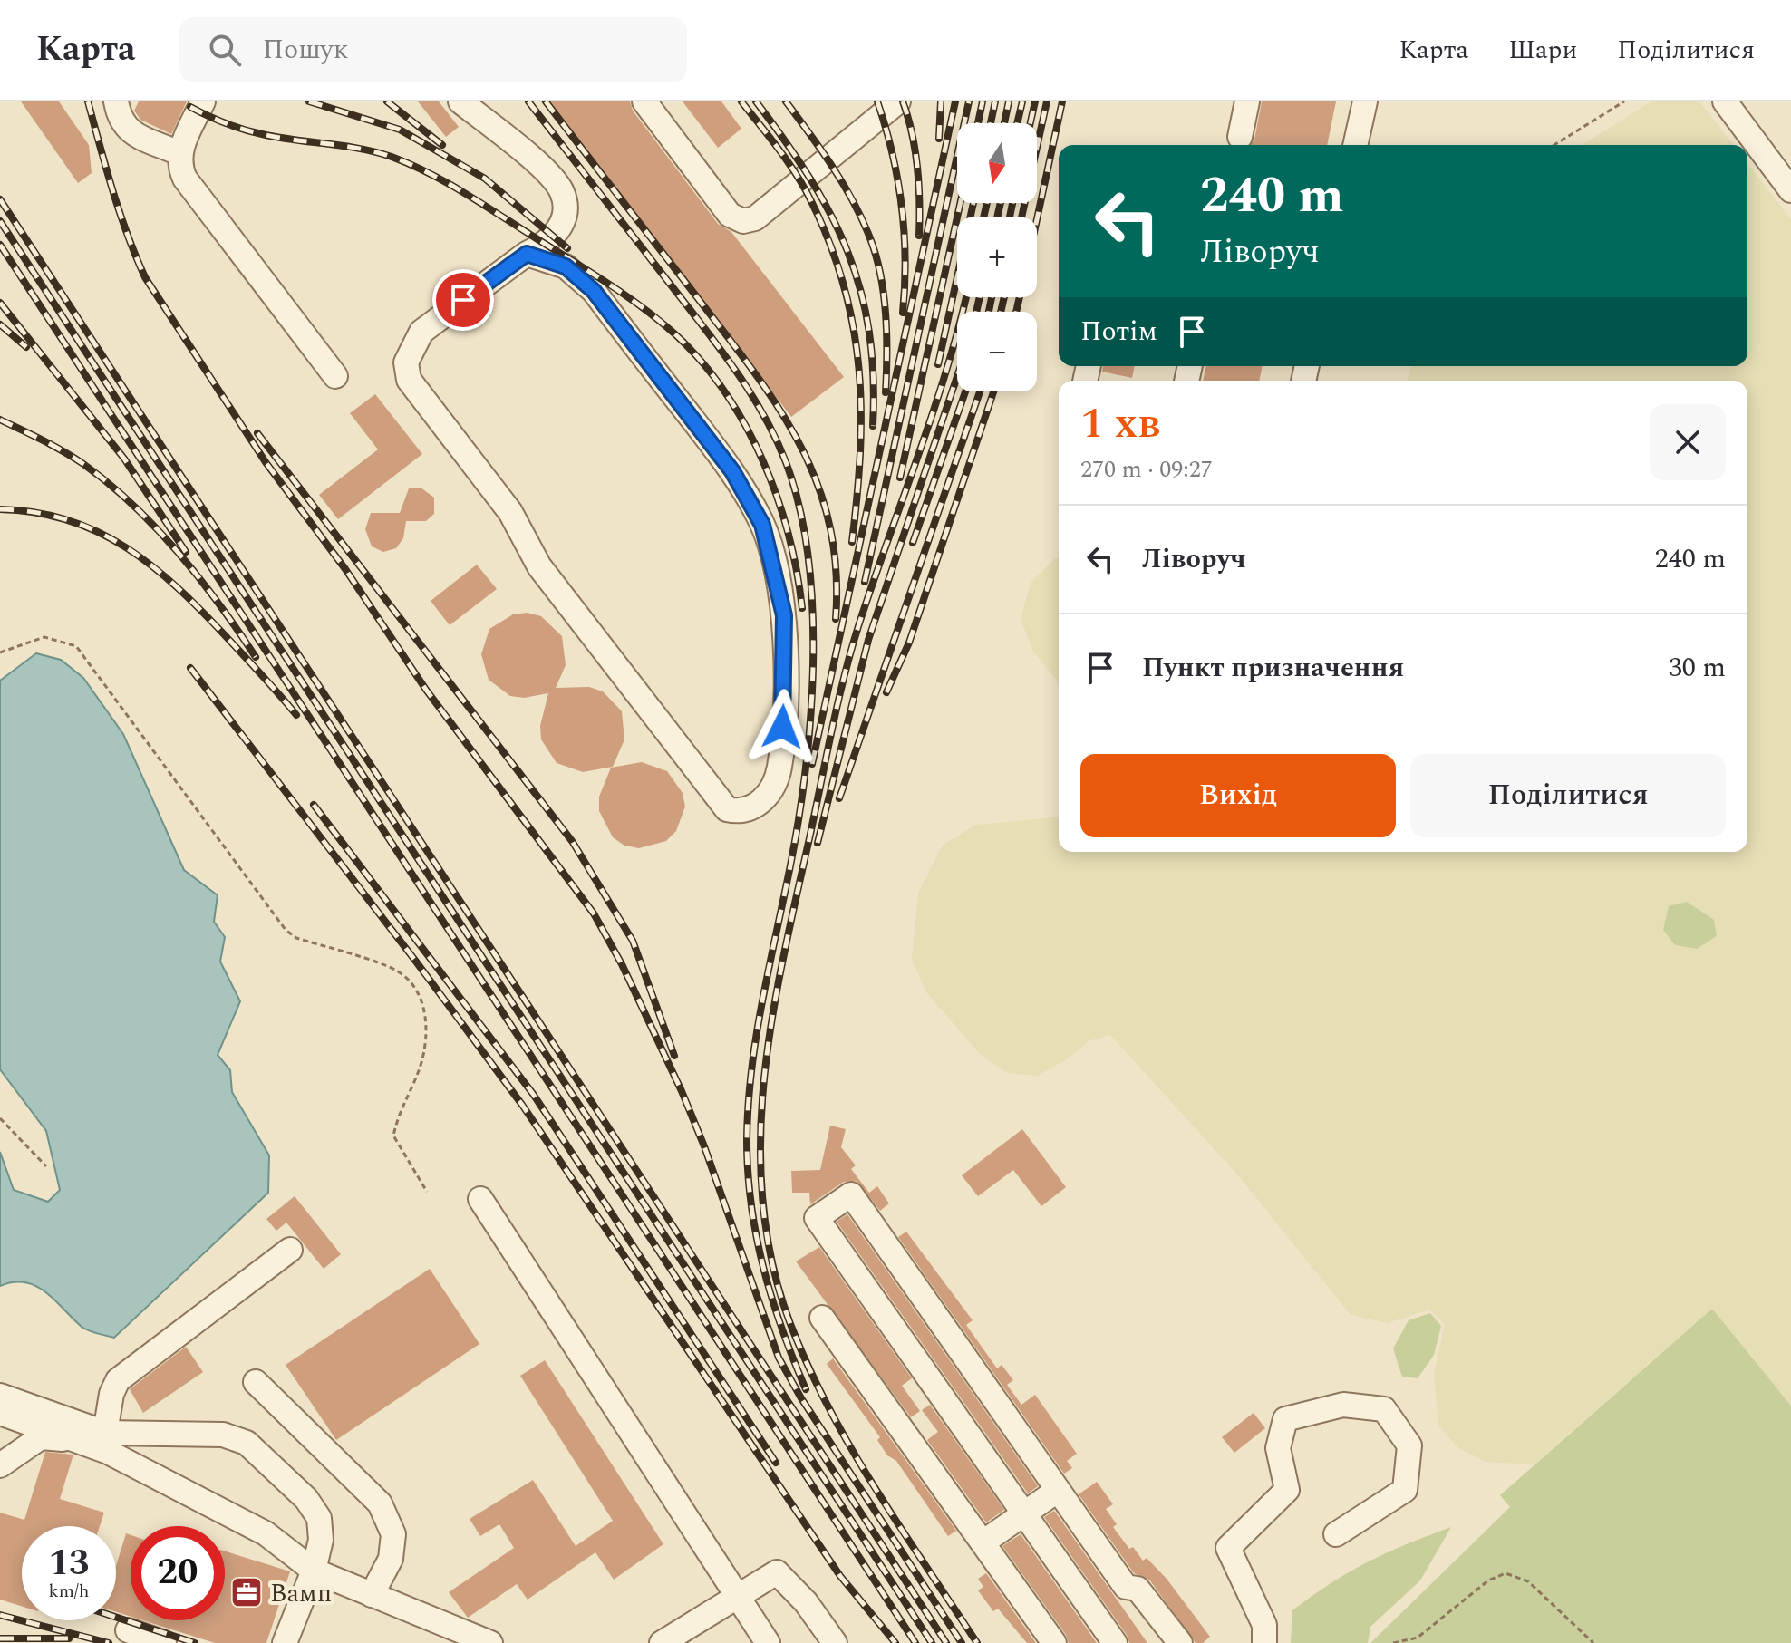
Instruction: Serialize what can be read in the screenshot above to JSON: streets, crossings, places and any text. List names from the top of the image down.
{
  "places": {
    "office": ["Вамп"]
  },
  "north": "bottom",
  "page": {
    "header": "Карта",
    "search": "Пошук",
    "nav": ["Карта", "Шари", "Поділитися"],
    "map_buttons": ["+", "−"],
    "turn": ["240 m", "Ліворуч"],
    "then": "Потім",
    "heading": ["1 хв", "270 m · 09:27"],
    "list": [
      {
        "name": "Ліворуч",
        "value": "240 m"
      },
      {
        "name": "Пункт призначення",
        "value": "30 m"
      }
    ],
    "buttons": ["Вихід", "Поділитися"],
    "speed": "13 km/h",
    "limit": "20"
  }
}
